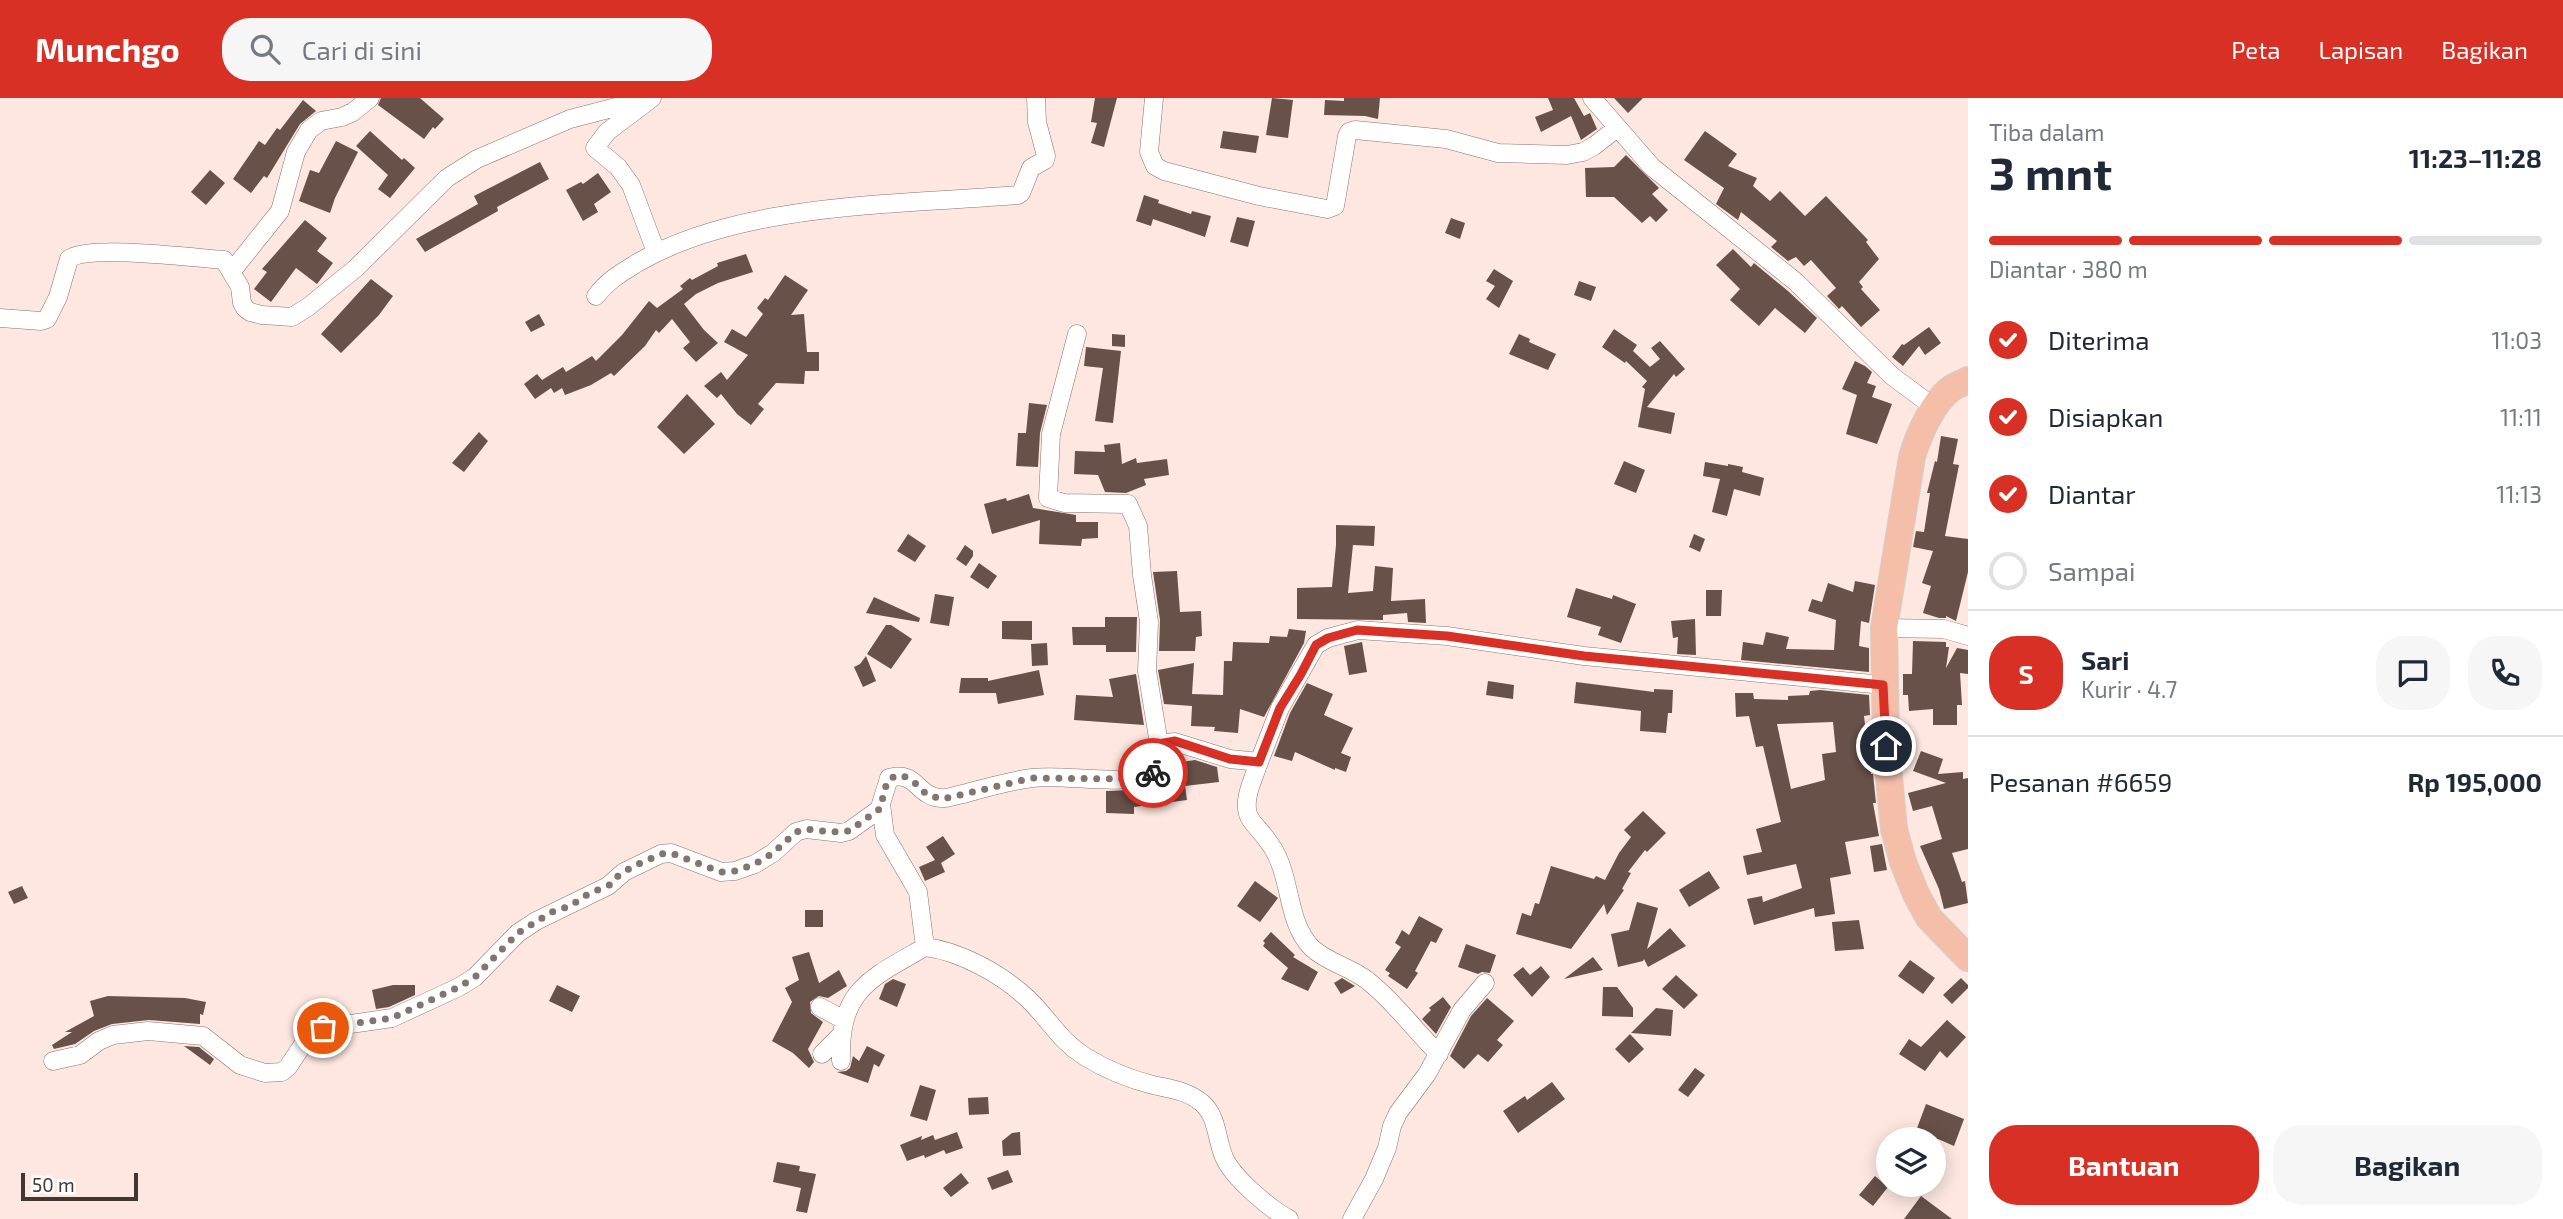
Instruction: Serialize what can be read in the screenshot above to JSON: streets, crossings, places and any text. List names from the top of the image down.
{
  "scale_bar": "50 m",
  "page": {
    "header": "Munchgo",
    "search": "Cari di sini",
    "nav": ["Peta", "Lapisan", "Bagikan"],
    "heading": ["3 mnt", "Tiba dalam", "11:23–11:28"],
    "panel": [
      "Sari",
      "Kurir · 4.7",
      "Pesanan #6659",
      "Rp 195,000"
    ],
    "bar": "Diantar · 380 m",
    "list": [
      ["Diterima", "11:03"],
      ["Disiapkan", "11:11"],
      ["Diantar", "11:13"],
      "Sampai"
    ],
    "round": "S",
    "buttons": ["Bantuan", "Bagikan"],
    "scale": "50 m"
  }
}
